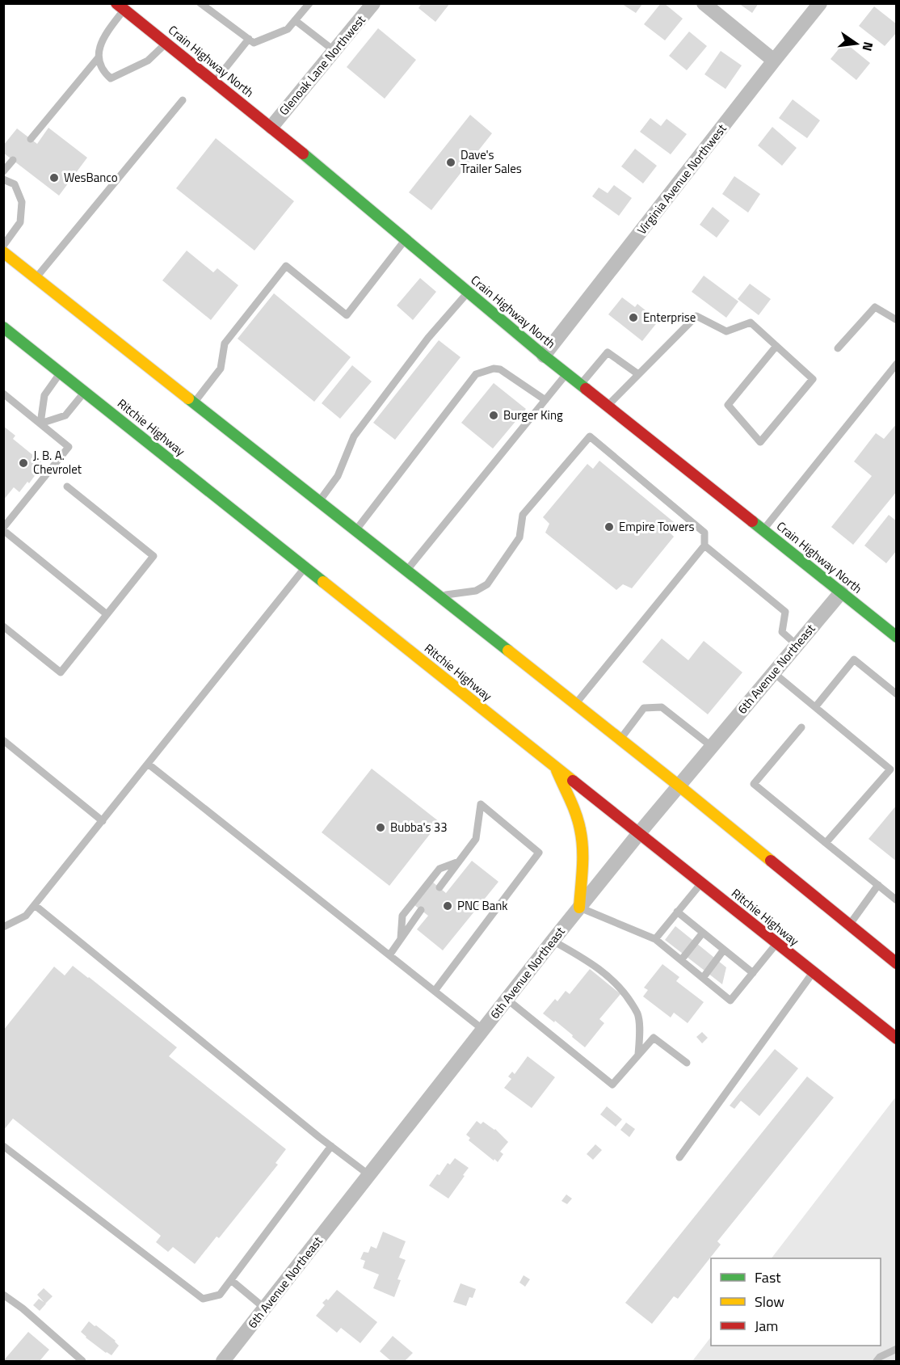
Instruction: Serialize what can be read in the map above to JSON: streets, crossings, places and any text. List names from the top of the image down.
{
  "streets": {
    "main road": ["Crain Highway North", "Ritchie Highway"],
    "street": ["Glenoak Lane Northwest", "Virginia Avenue Northwest", "6th Avenue Northeast"]
  },
  "crossings": [
    ["Crain Highway North", "Glenoak Lane Northwest"],
    ["Crain Highway North", "Virginia Avenue Northwest"],
    ["Crain Highway North", "6th Avenue Northeast"],
    ["Ritchie Highway", "6th Avenue Northeast"]
  ],
  "places": [
    "Dave's Trailer Sales",
    "WesBanco",
    "Enterprise",
    "Burger King",
    "J. B. A. Chevrolet",
    "Empire Towers",
    "Bubba's 33",
    "PNC Bank"
  ],
  "legend": ["Fast", "Slow", "Jam"],
  "north": "right"
}
